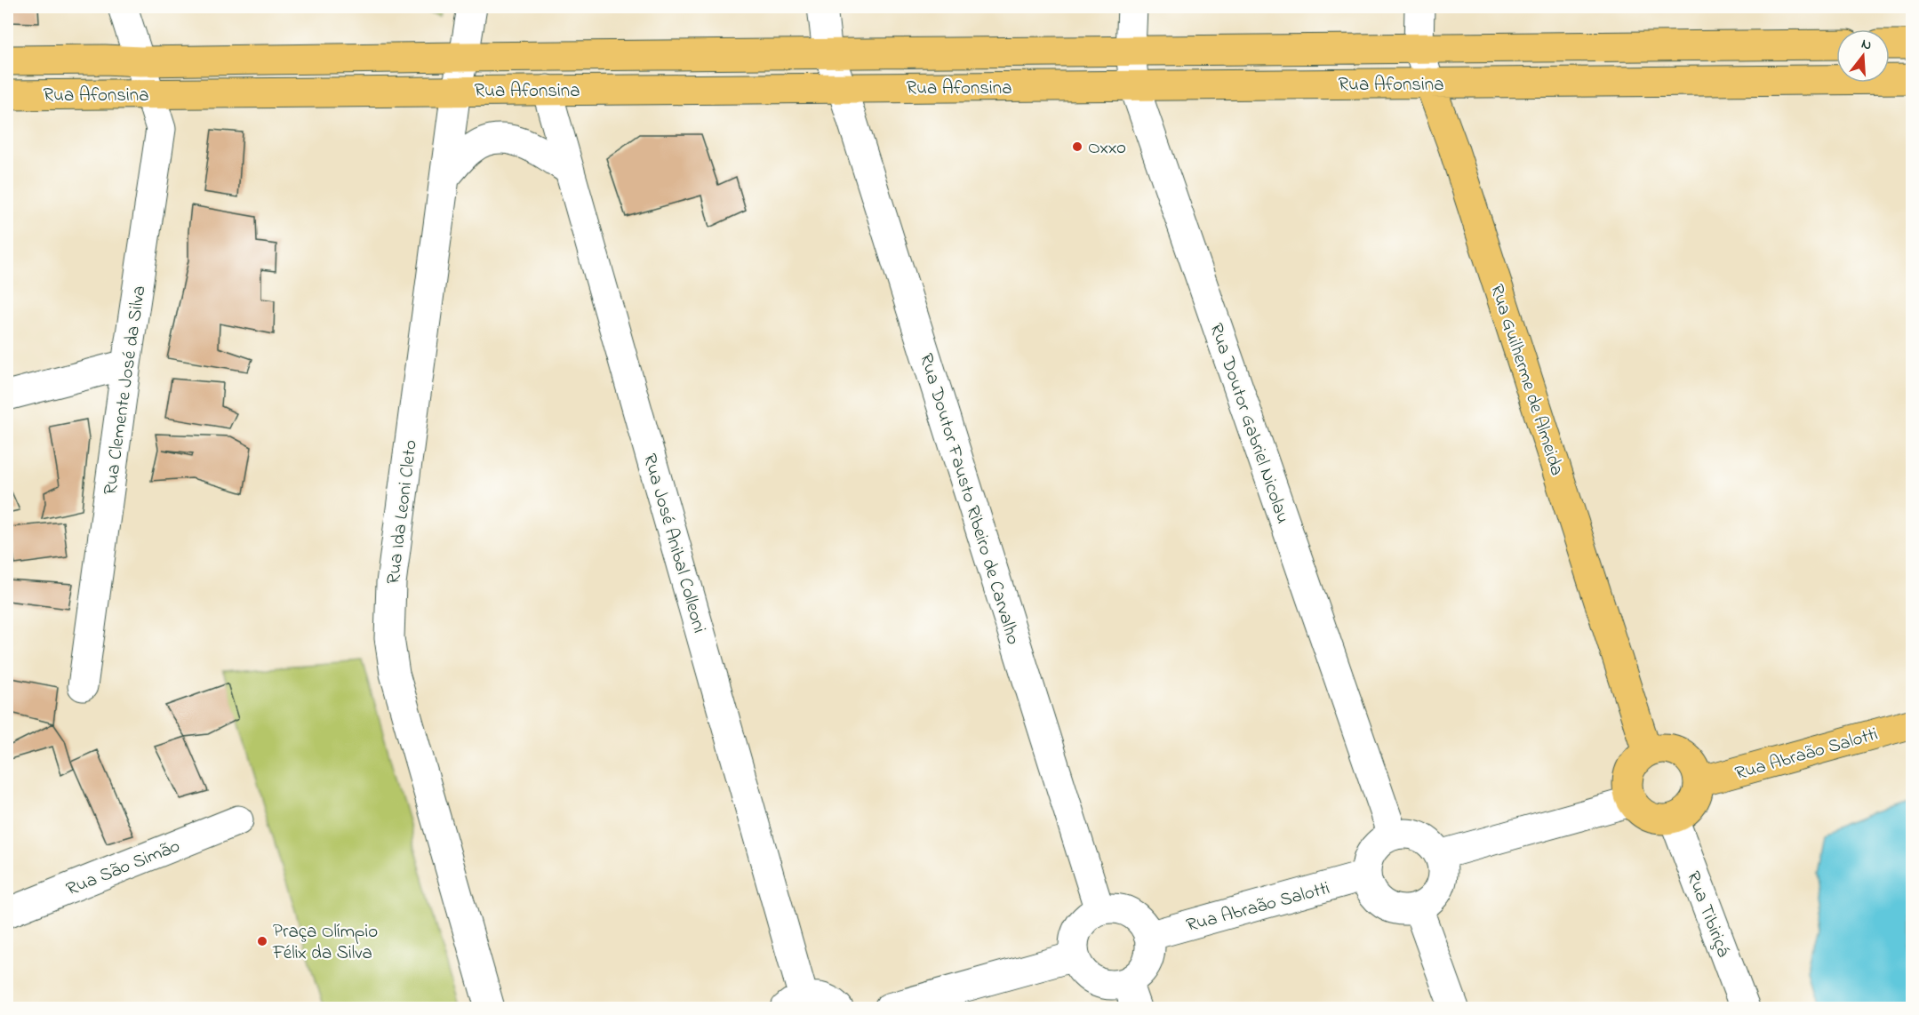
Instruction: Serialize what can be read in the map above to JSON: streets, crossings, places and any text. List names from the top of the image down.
{
  "streets": {
    "main road": ["Rua Afonsina", "Rua Guilherme de Almeida", "Rua Abraão Salotti"],
    "street": [
      "Rua Clemente José da Silva",
      "Rua Doutor Gabriel Nicolau",
      "Rua Doutor Fausto Ribeiro de Carvalho",
      "Rua Ida Leoni Cleto",
      "Rua José Anibal Colleoni",
      "Rua São Simão",
      "Rua Tibiriçá"
    ]
  },
  "crossings": [
    ["Rua Afonsina", "Rua Guilherme de Almeida"],
    ["Rua Afonsina", "Rua Clemente José da Silva"],
    ["Rua Afonsina", "Rua Doutor Gabriel Nicolau"],
    ["Rua Afonsina", "Rua Doutor Fausto Ribeiro de Carvalho"],
    ["Rua Afonsina", "Rua Ida Leoni Cleto"],
    ["Rua Afonsina", "Rua José Anibal Colleoni"],
    ["Rua Guilherme de Almeida", "Rua Abraão Salotti"],
    ["Rua Guilherme de Almeida", "Rua Tibiriçá"],
    ["Rua Doutor Gabriel Nicolau", "Rua Abraão Salotti"],
    ["Rua Doutor Fausto Ribeiro de Carvalho", "Rua Abraão Salotti"],
    ["Rua Abraão Salotti", "Rua Tibiriçá"]
  ],
  "places": ["Oxxo", "Praça Olímpio Félix da Silva"],
  "north": "top"
}
